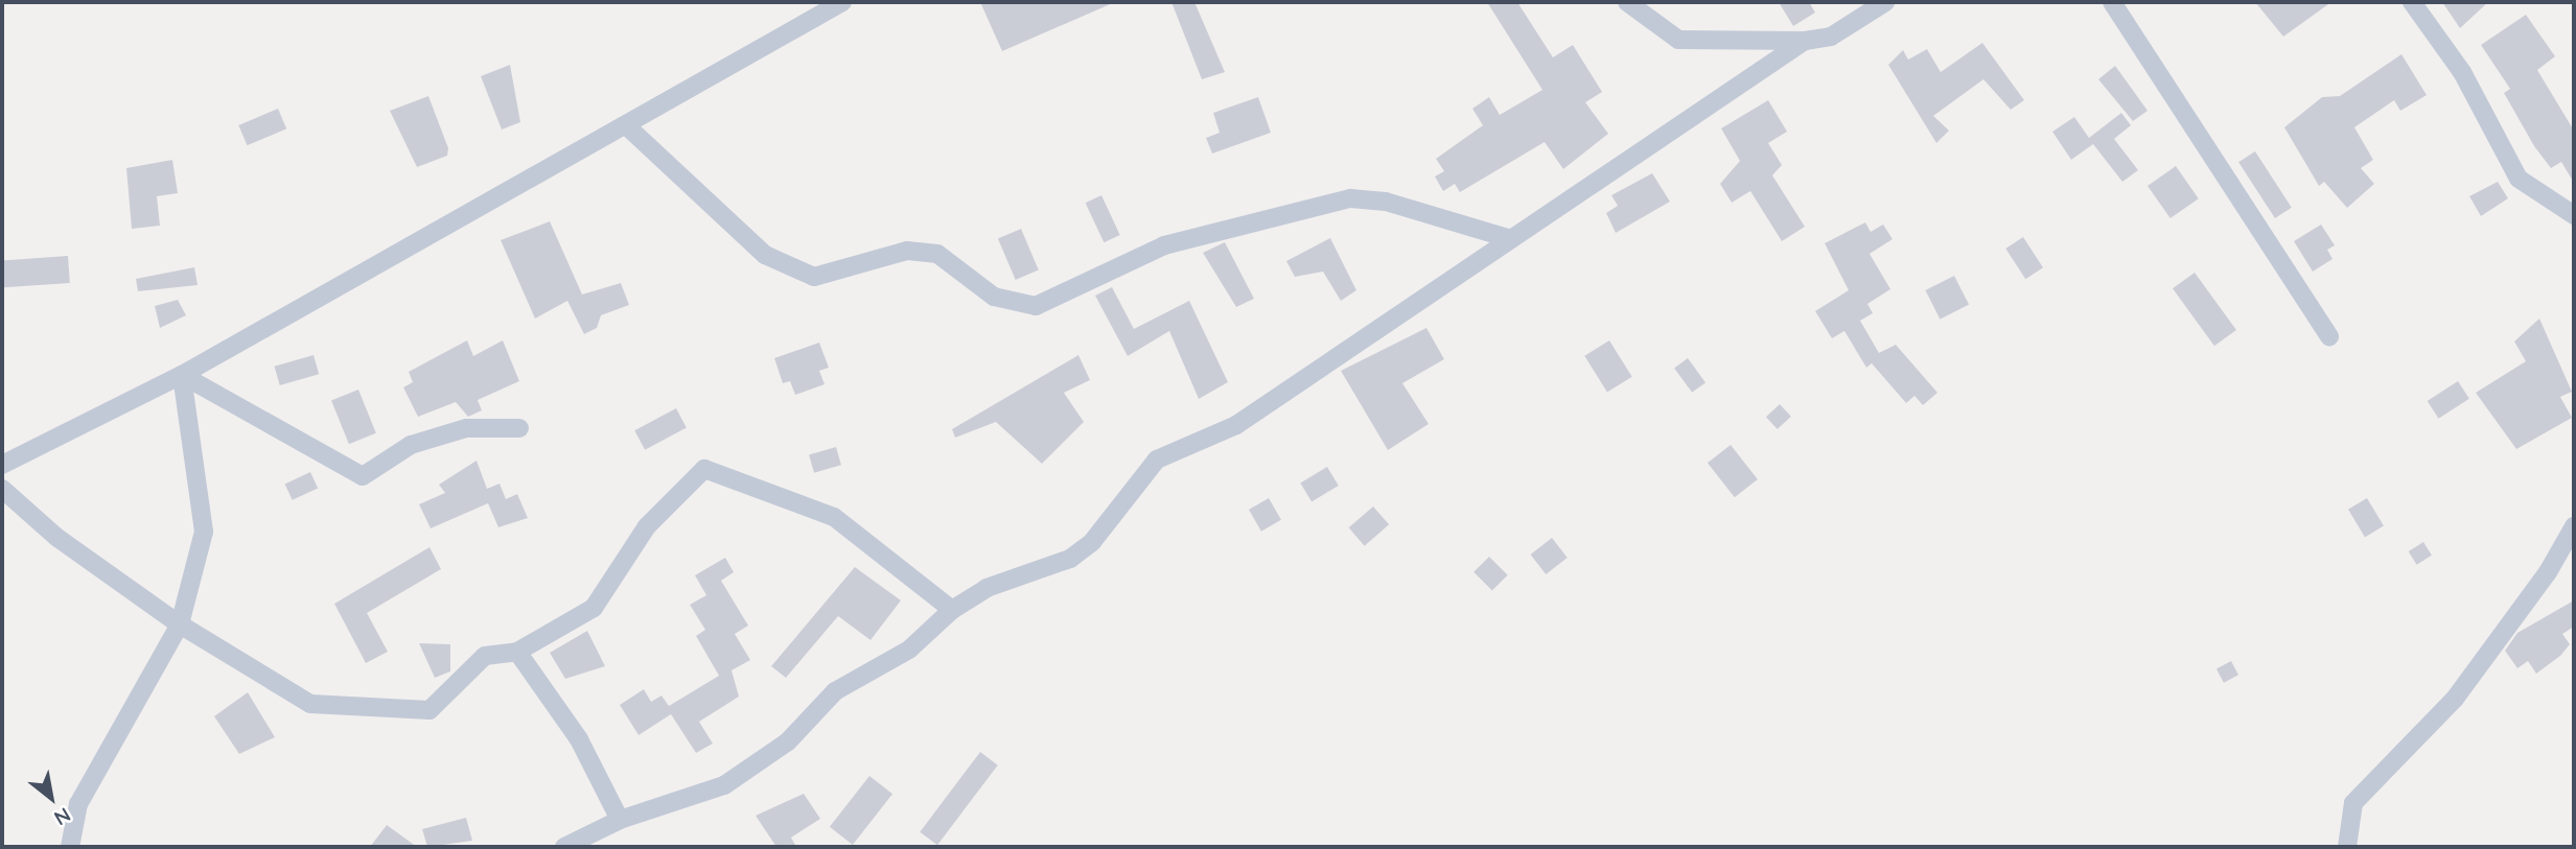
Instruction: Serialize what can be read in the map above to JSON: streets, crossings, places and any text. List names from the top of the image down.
{
  "north": "bottom right"
}
